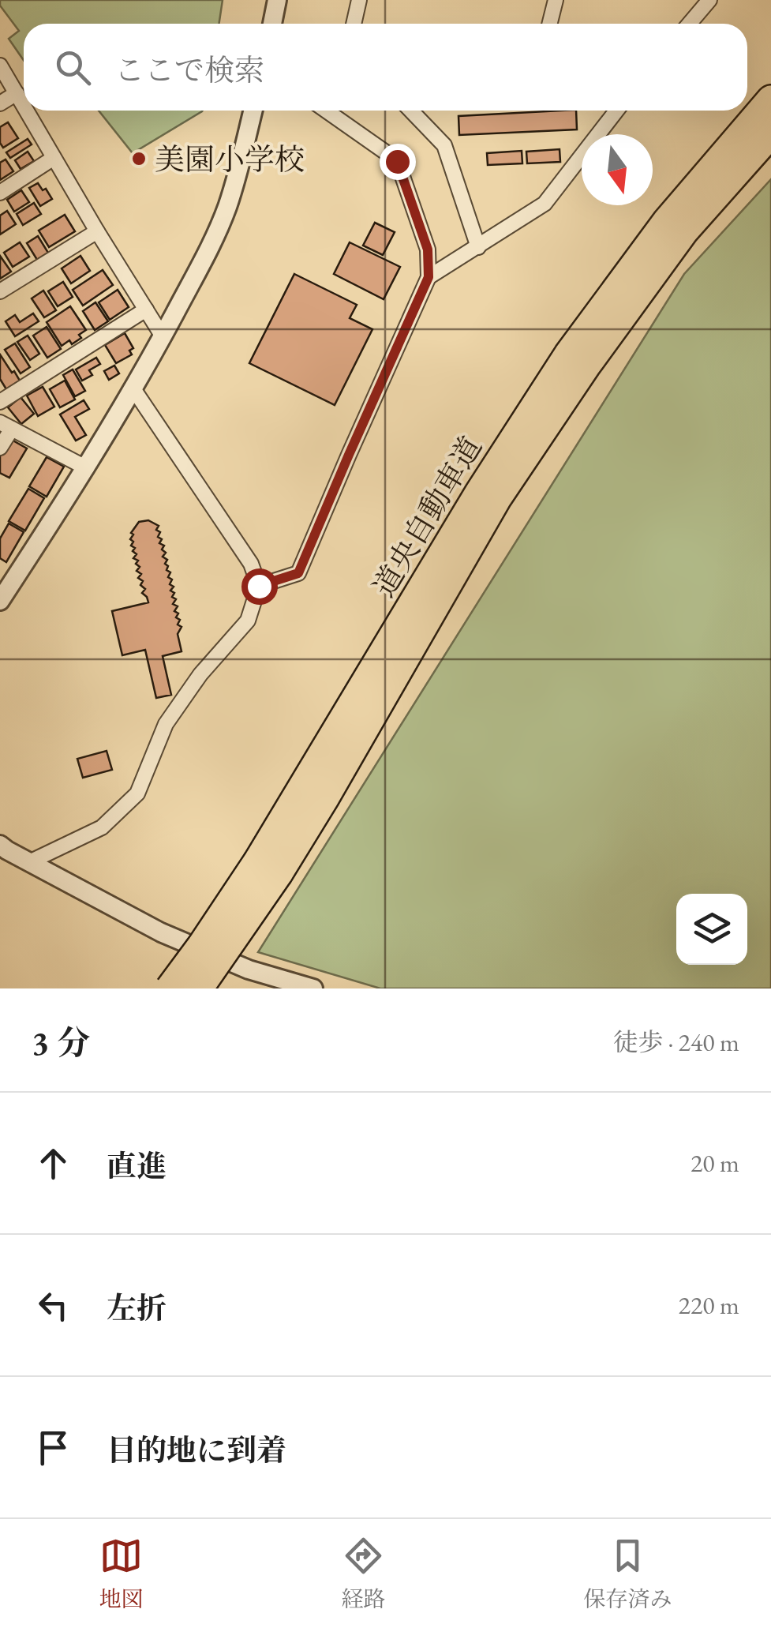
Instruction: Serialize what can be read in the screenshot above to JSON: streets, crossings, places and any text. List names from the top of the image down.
{
  "streets": {
    "highway": ["道央自動車道"]
  },
  "places": ["美園小学校"],
  "north": "bottom",
  "page": {
    "search": "ここで検索",
    "heading": ["3 分", "徒歩 · 240 m"],
    "list": [
      ["直進", "20 m"],
      ["左折", "220 m"],
      "目的地に到着"
    ],
    "nav": ["地図", "経路", "保存済み"]
  }
}
